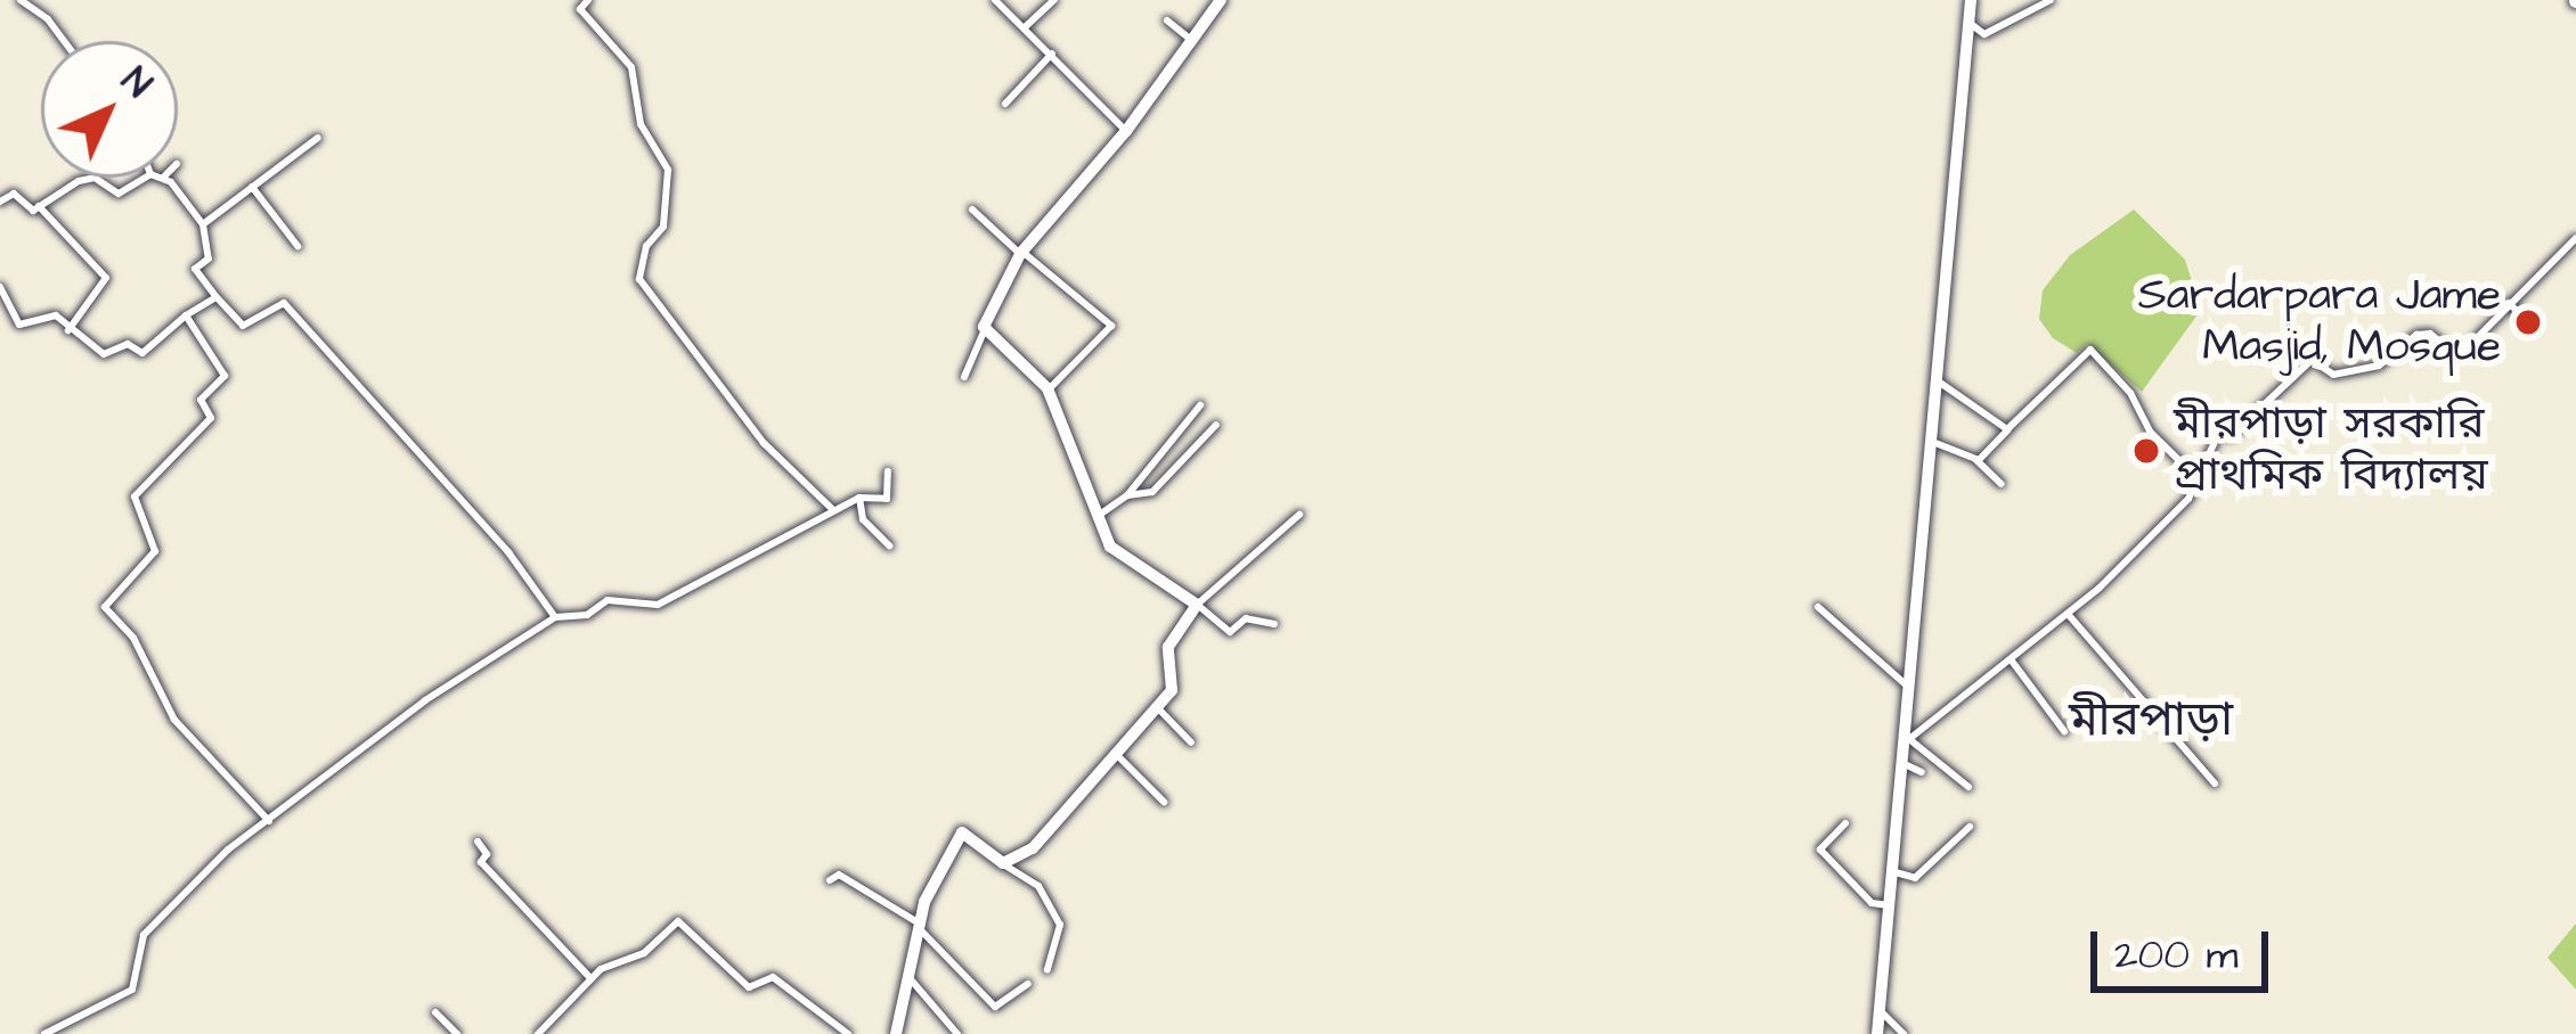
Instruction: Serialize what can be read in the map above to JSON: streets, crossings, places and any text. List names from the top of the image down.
{
  "districts": ["মীরপাড়া"],
  "places": ["Sardarpara Jame Masjid, Mosque", "মীরপাড়া সরকারি প্রাথমিক বিদ্যালয়"],
  "scale_bar": "200 m",
  "north": "top right"
}
